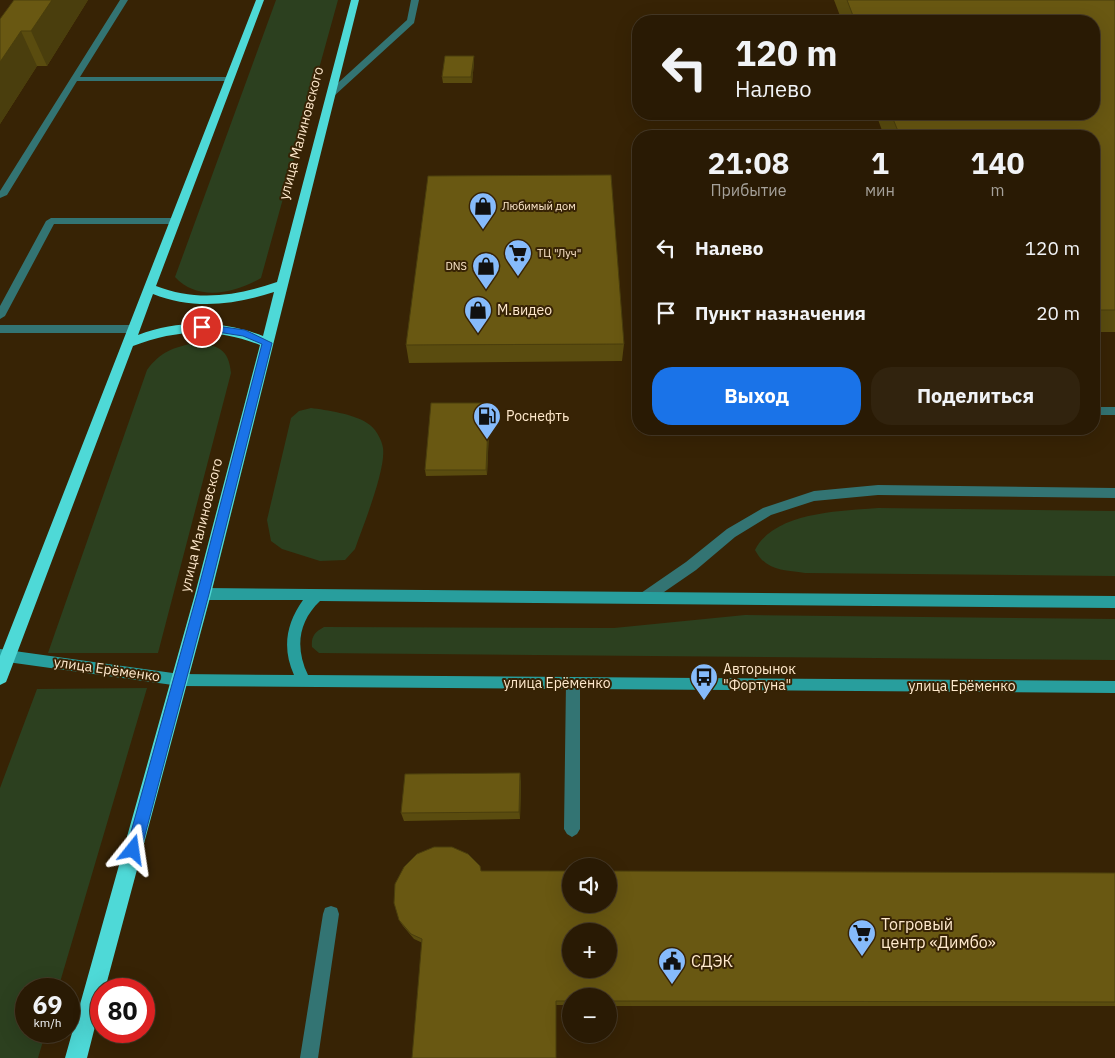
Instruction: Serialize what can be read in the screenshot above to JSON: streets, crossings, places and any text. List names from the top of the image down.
{
  "streets": {
    "highway": ["улица Малиновского"],
    "street": ["улица Ерёменко"]
  },
  "crossings": [
    ["улица Малиновского", "улица Ерёменко"]
  ],
  "places": {
    "shop": ["Любимый дом", "DNS", "М.видео"],
    "supermarket": ["ТЦ \"Луч\"", "Тогровый центр «Димбо»"],
    "fuel station": ["Роснефть"],
    "bus stop": ["Авторынок \"Фортуна\""],
    "public building": ["СДЭК"]
  },
  "page": {
    "turn": ["120 m", "Налево"],
    "eta": [
      "21:08",
      "Прибытие",
      "1",
      "мин",
      "140",
      "m"
    ],
    "list": [
      {
        "name": "Налево",
        "value": "120 m"
      },
      {
        "name": "Пункт назначения",
        "value": "20 m"
      }
    ],
    "buttons": ["Выход", "Поделиться"],
    "map_buttons": ["+", "−"],
    "speed": "69 km/h",
    "limit": "80"
  }
}
